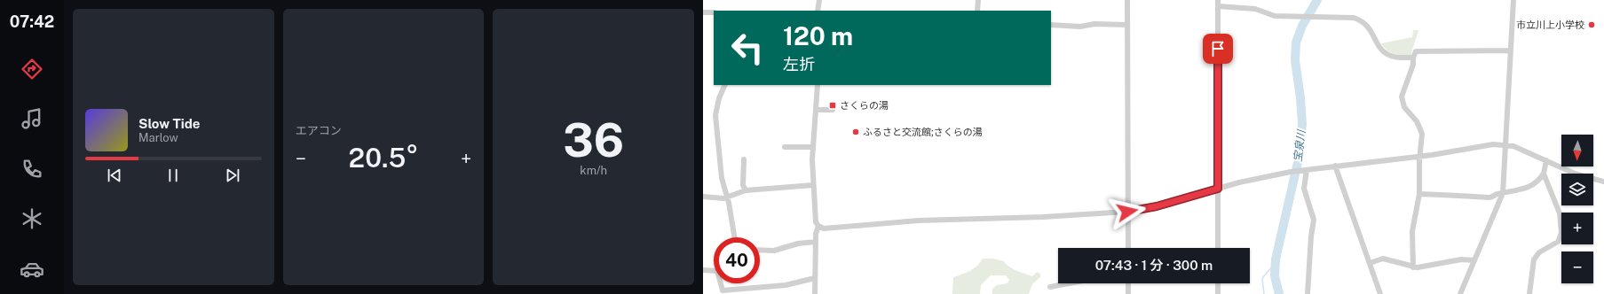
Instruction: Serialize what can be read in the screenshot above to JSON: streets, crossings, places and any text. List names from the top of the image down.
{
  "water": ["宝泉川"],
  "places": {
    "other": ["市立川上小学校", "ふるさと交流館;さくらの湯"],
    "transit": ["さくらの湯"]
  },
  "north": "bottom",
  "page": {
    "tabs": "07:42",
    "tile": [
      "エアコン",
      ["36", "km/h"]
    ],
    "turn": ["120 m", "左折"],
    "song": ["Slow Tide", "Marlow"],
    "map_buttons": ["+", "−"],
    "heat": ["−", "20.5°", "+"],
    "limit": "40",
    "trip": "07:43 · 1 分 · 300 m"
  }
}
